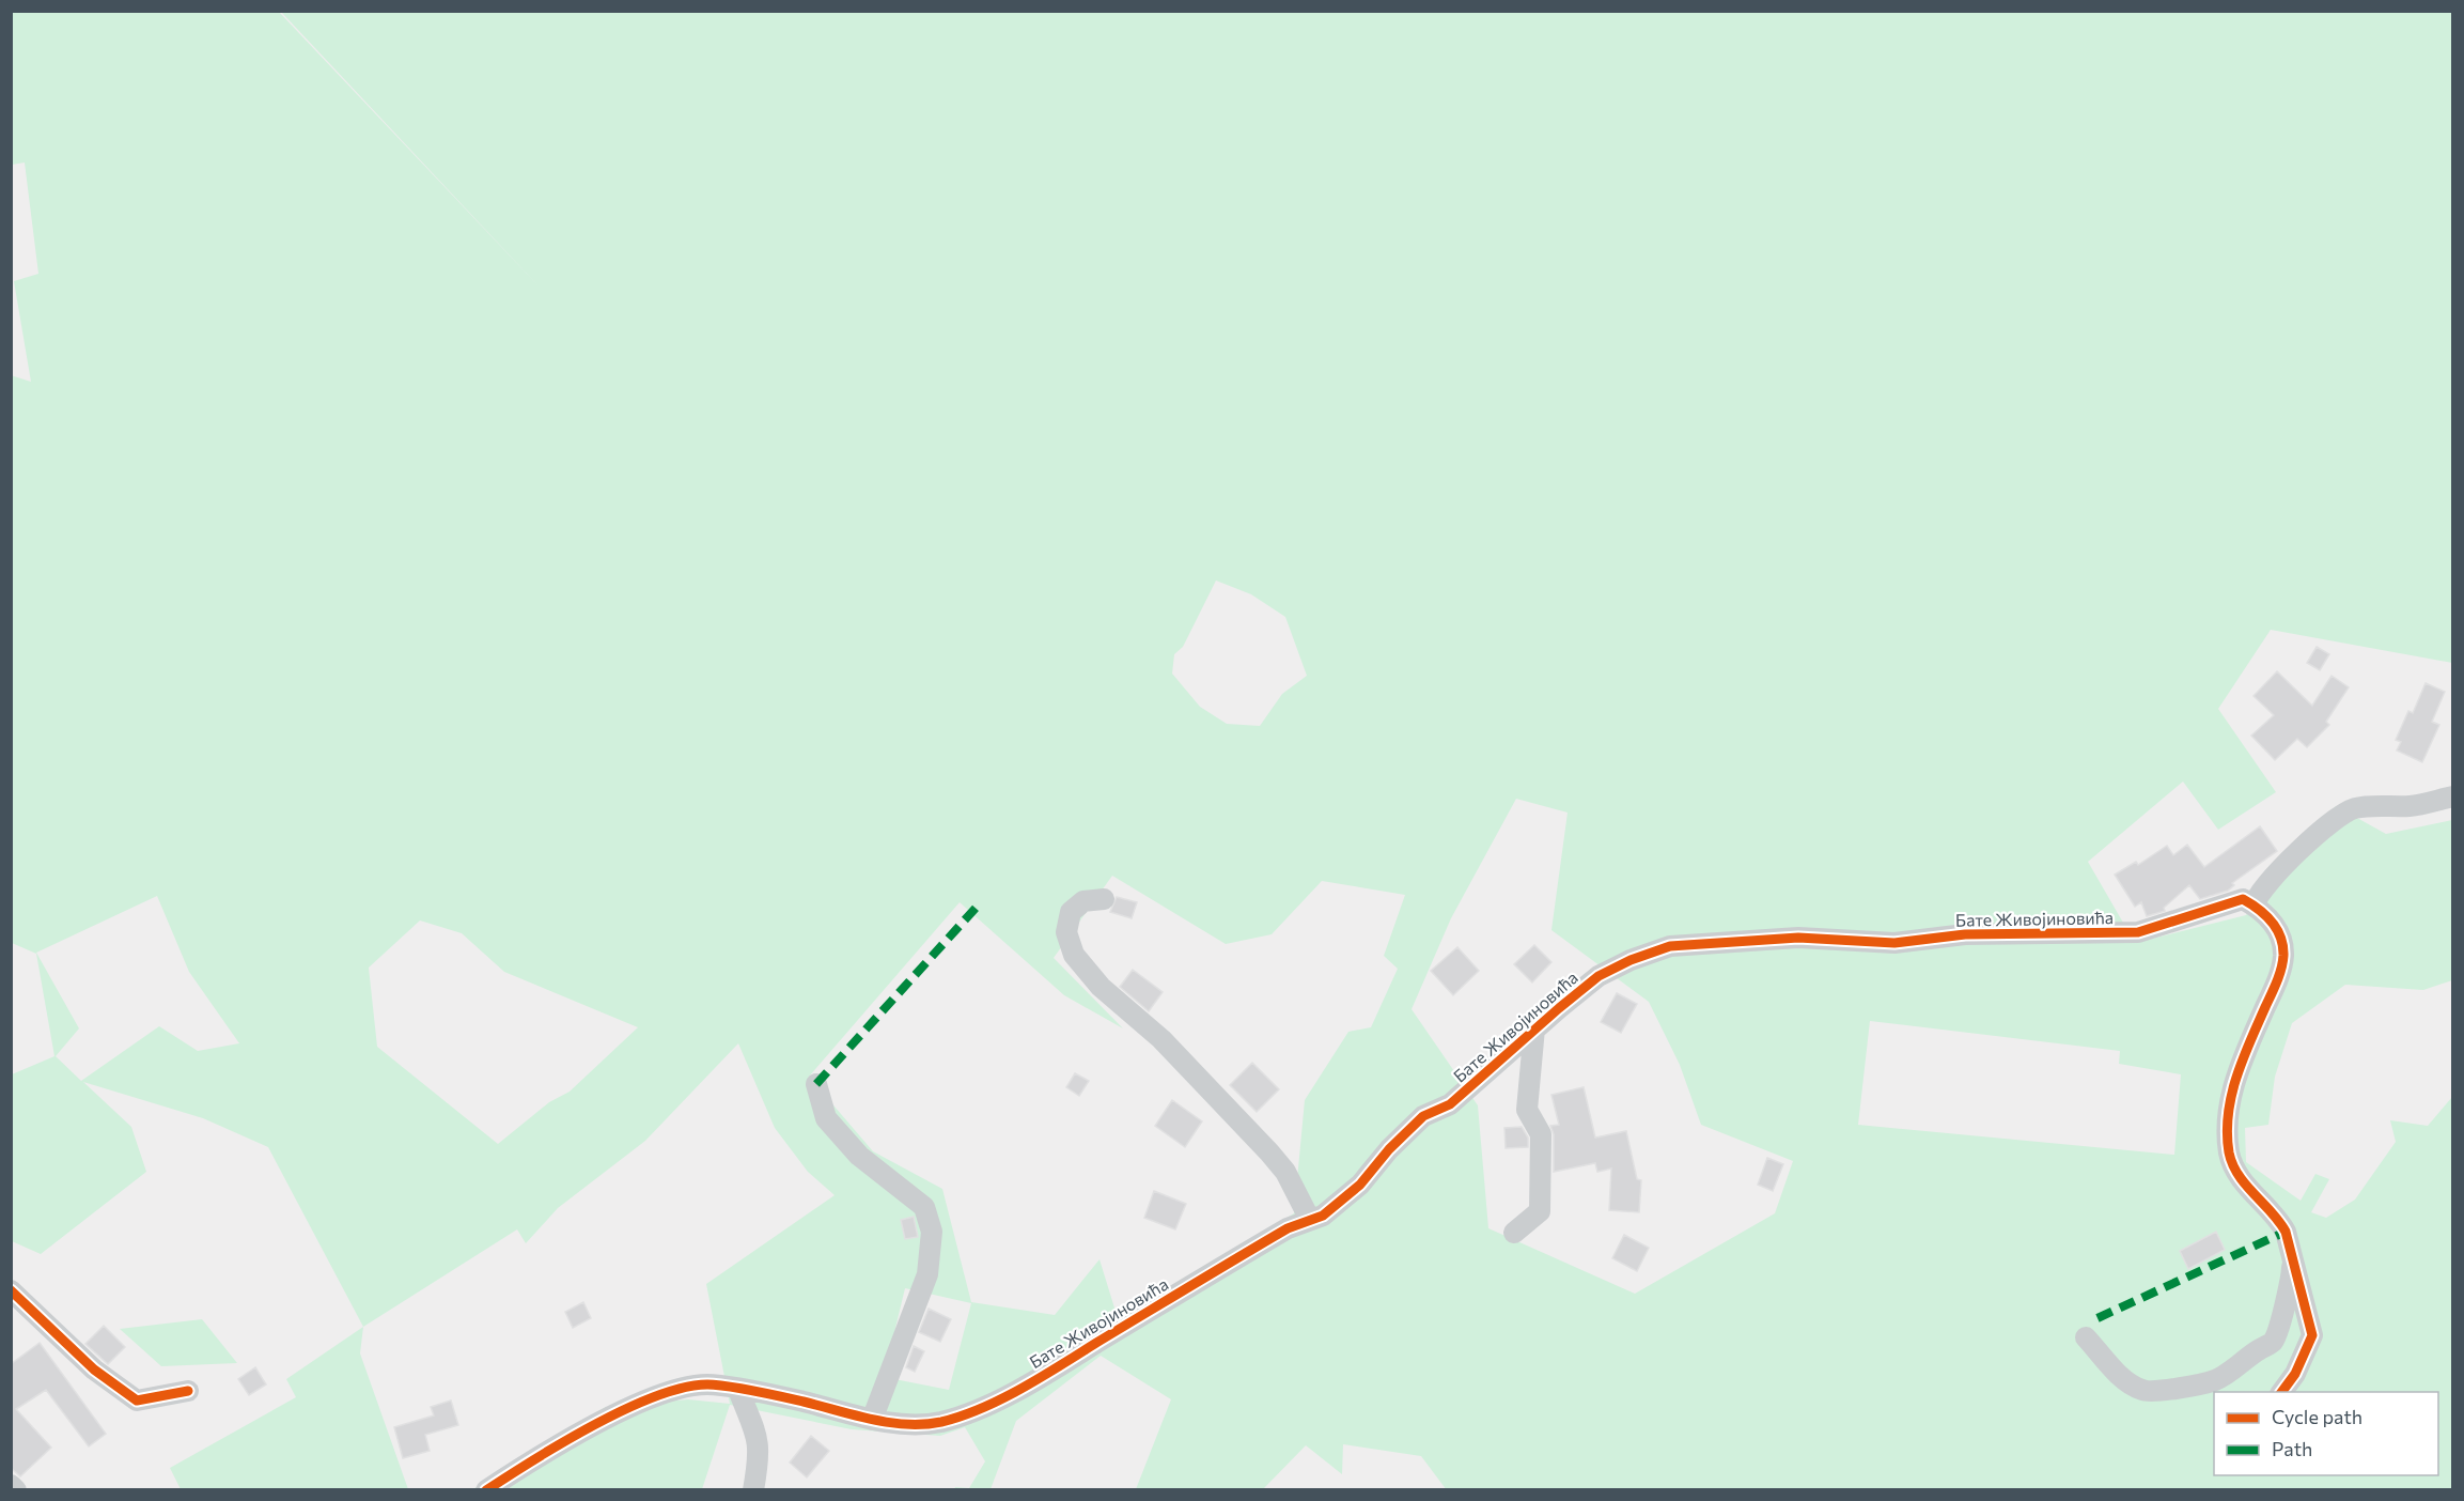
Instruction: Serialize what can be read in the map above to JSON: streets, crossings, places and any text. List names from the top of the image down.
{
  "streets": {
    "street": ["Бате Живојиновића"]
  },
  "legend": ["Cycle path", "Path"]
}
